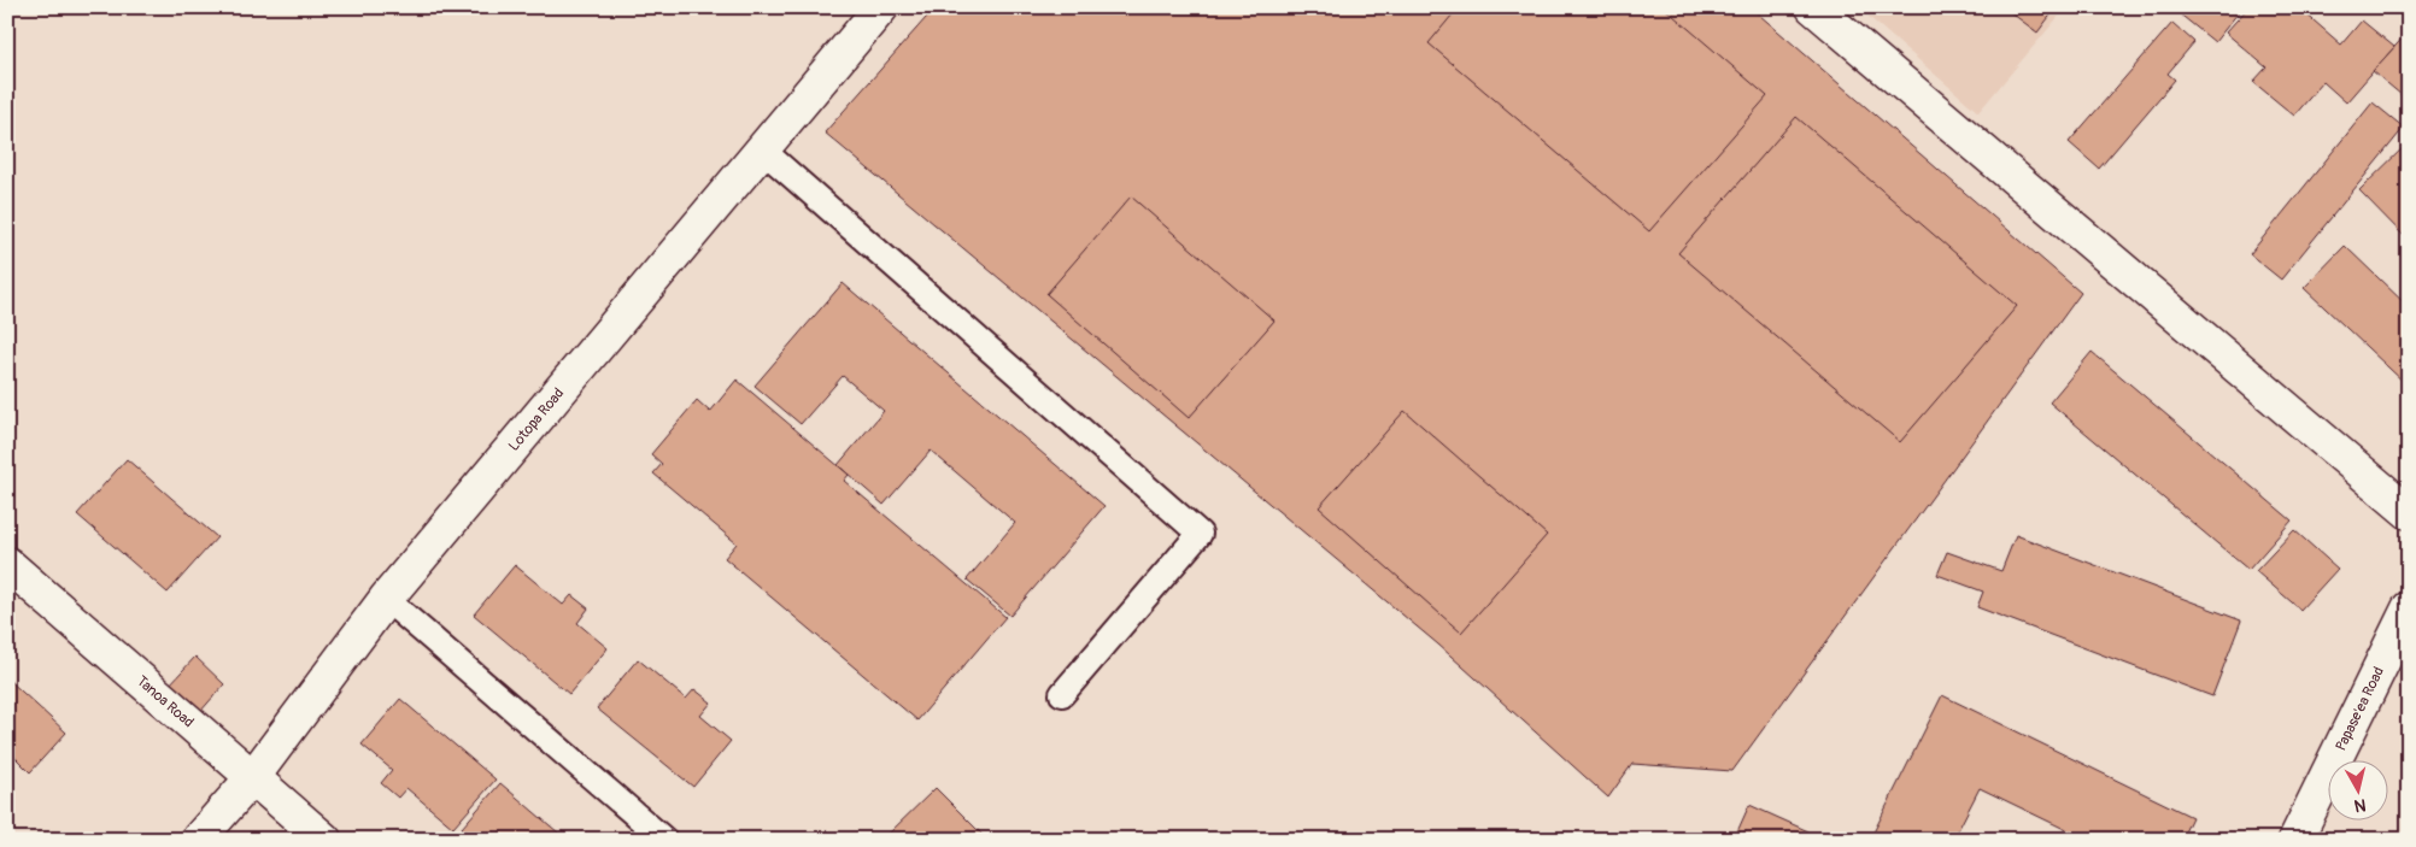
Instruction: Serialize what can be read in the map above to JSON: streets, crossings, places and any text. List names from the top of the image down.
{
  "streets": {
    "street": ["Lotopa Road", "Tanoa Road", "Papase'ea Road"]
  },
  "crossings": [
    ["Lotopa Road", "Tanoa Road"]
  ],
  "north": "bottom"
}
